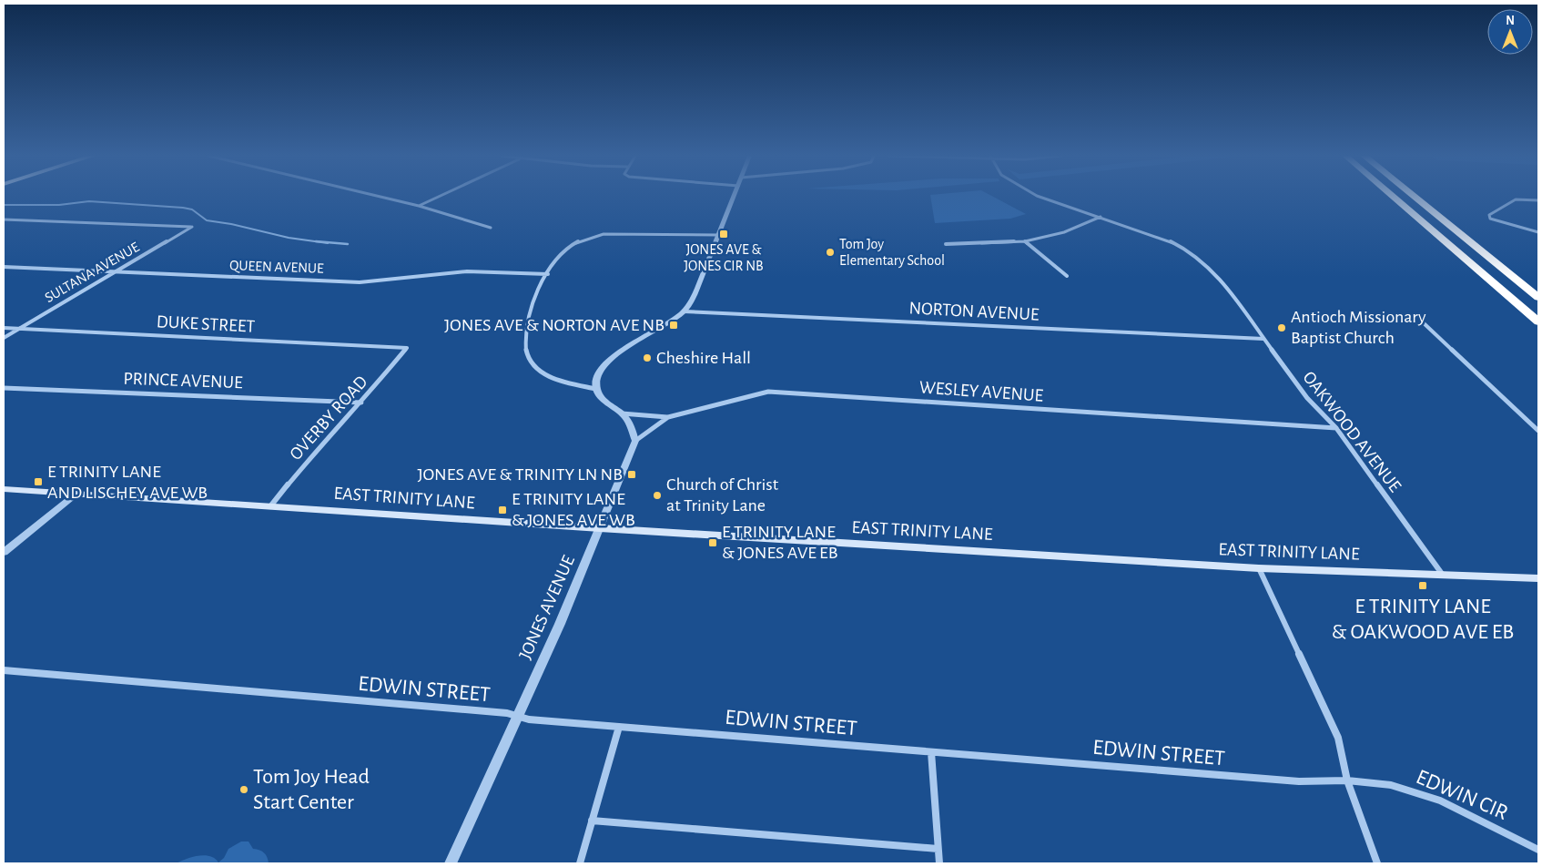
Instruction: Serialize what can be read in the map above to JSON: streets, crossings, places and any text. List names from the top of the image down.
{
  "streets": {
    "main road": ["EAST TRINITY LANE"],
    "street": [
      "QUEEN AVENUE",
      "SULTANA AVENUE",
      "NORTON AVENUE",
      "DUKE STREET",
      "PRINCE AVENUE",
      "WESLEY AVENUE",
      "OVERBY ROAD",
      "OAKWOOD AVENUE",
      "JONES AVENUE",
      "EDWIN STREET",
      "EDWIN CIR"
    ]
  },
  "crossings": [
    ["QUEEN AVENUE", "SULTANA AVENUE"],
    ["SULTANA AVENUE", "DUKE STREET"],
    ["NORTON AVENUE", "OAKWOOD AVENUE"],
    ["DUKE STREET", "OVERBY ROAD"],
    ["PRINCE AVENUE", "OVERBY ROAD"],
    ["WESLEY AVENUE", "OAKWOOD AVENUE"],
    ["WESLEY AVENUE", "JONES AVENUE"],
    ["OVERBY ROAD", "EAST TRINITY LANE"],
    ["OAKWOOD AVENUE", "EAST TRINITY LANE"],
    ["EAST TRINITY LANE", "JONES AVENUE"],
    ["JONES AVENUE", "EDWIN STREET"],
    ["EDWIN STREET", "EDWIN CIR"]
  ],
  "places": {
    "transit": [
      "JONES AVE & JONES CIR NB",
      "JONES AVE & NORTON AVE NB",
      "JONES AVE & TRINITY LN NB",
      "E TRINITY LANE AND LISCHEY AVE WB",
      "E TRINITY LANE & JONES AVE WB",
      "E TRINITY LANE & JONES AVE EB",
      "E TRINITY LANE & OAKWOOD AVE EB"
    ],
    "other": [
      "Tom Joy Elementary School",
      "Antioch Missionary Baptist Church",
      "Cheshire Hall",
      "Church of Christ at Trinity Lane",
      "Tom Joy Head Start Center"
    ]
  },
  "north": "top"
}
